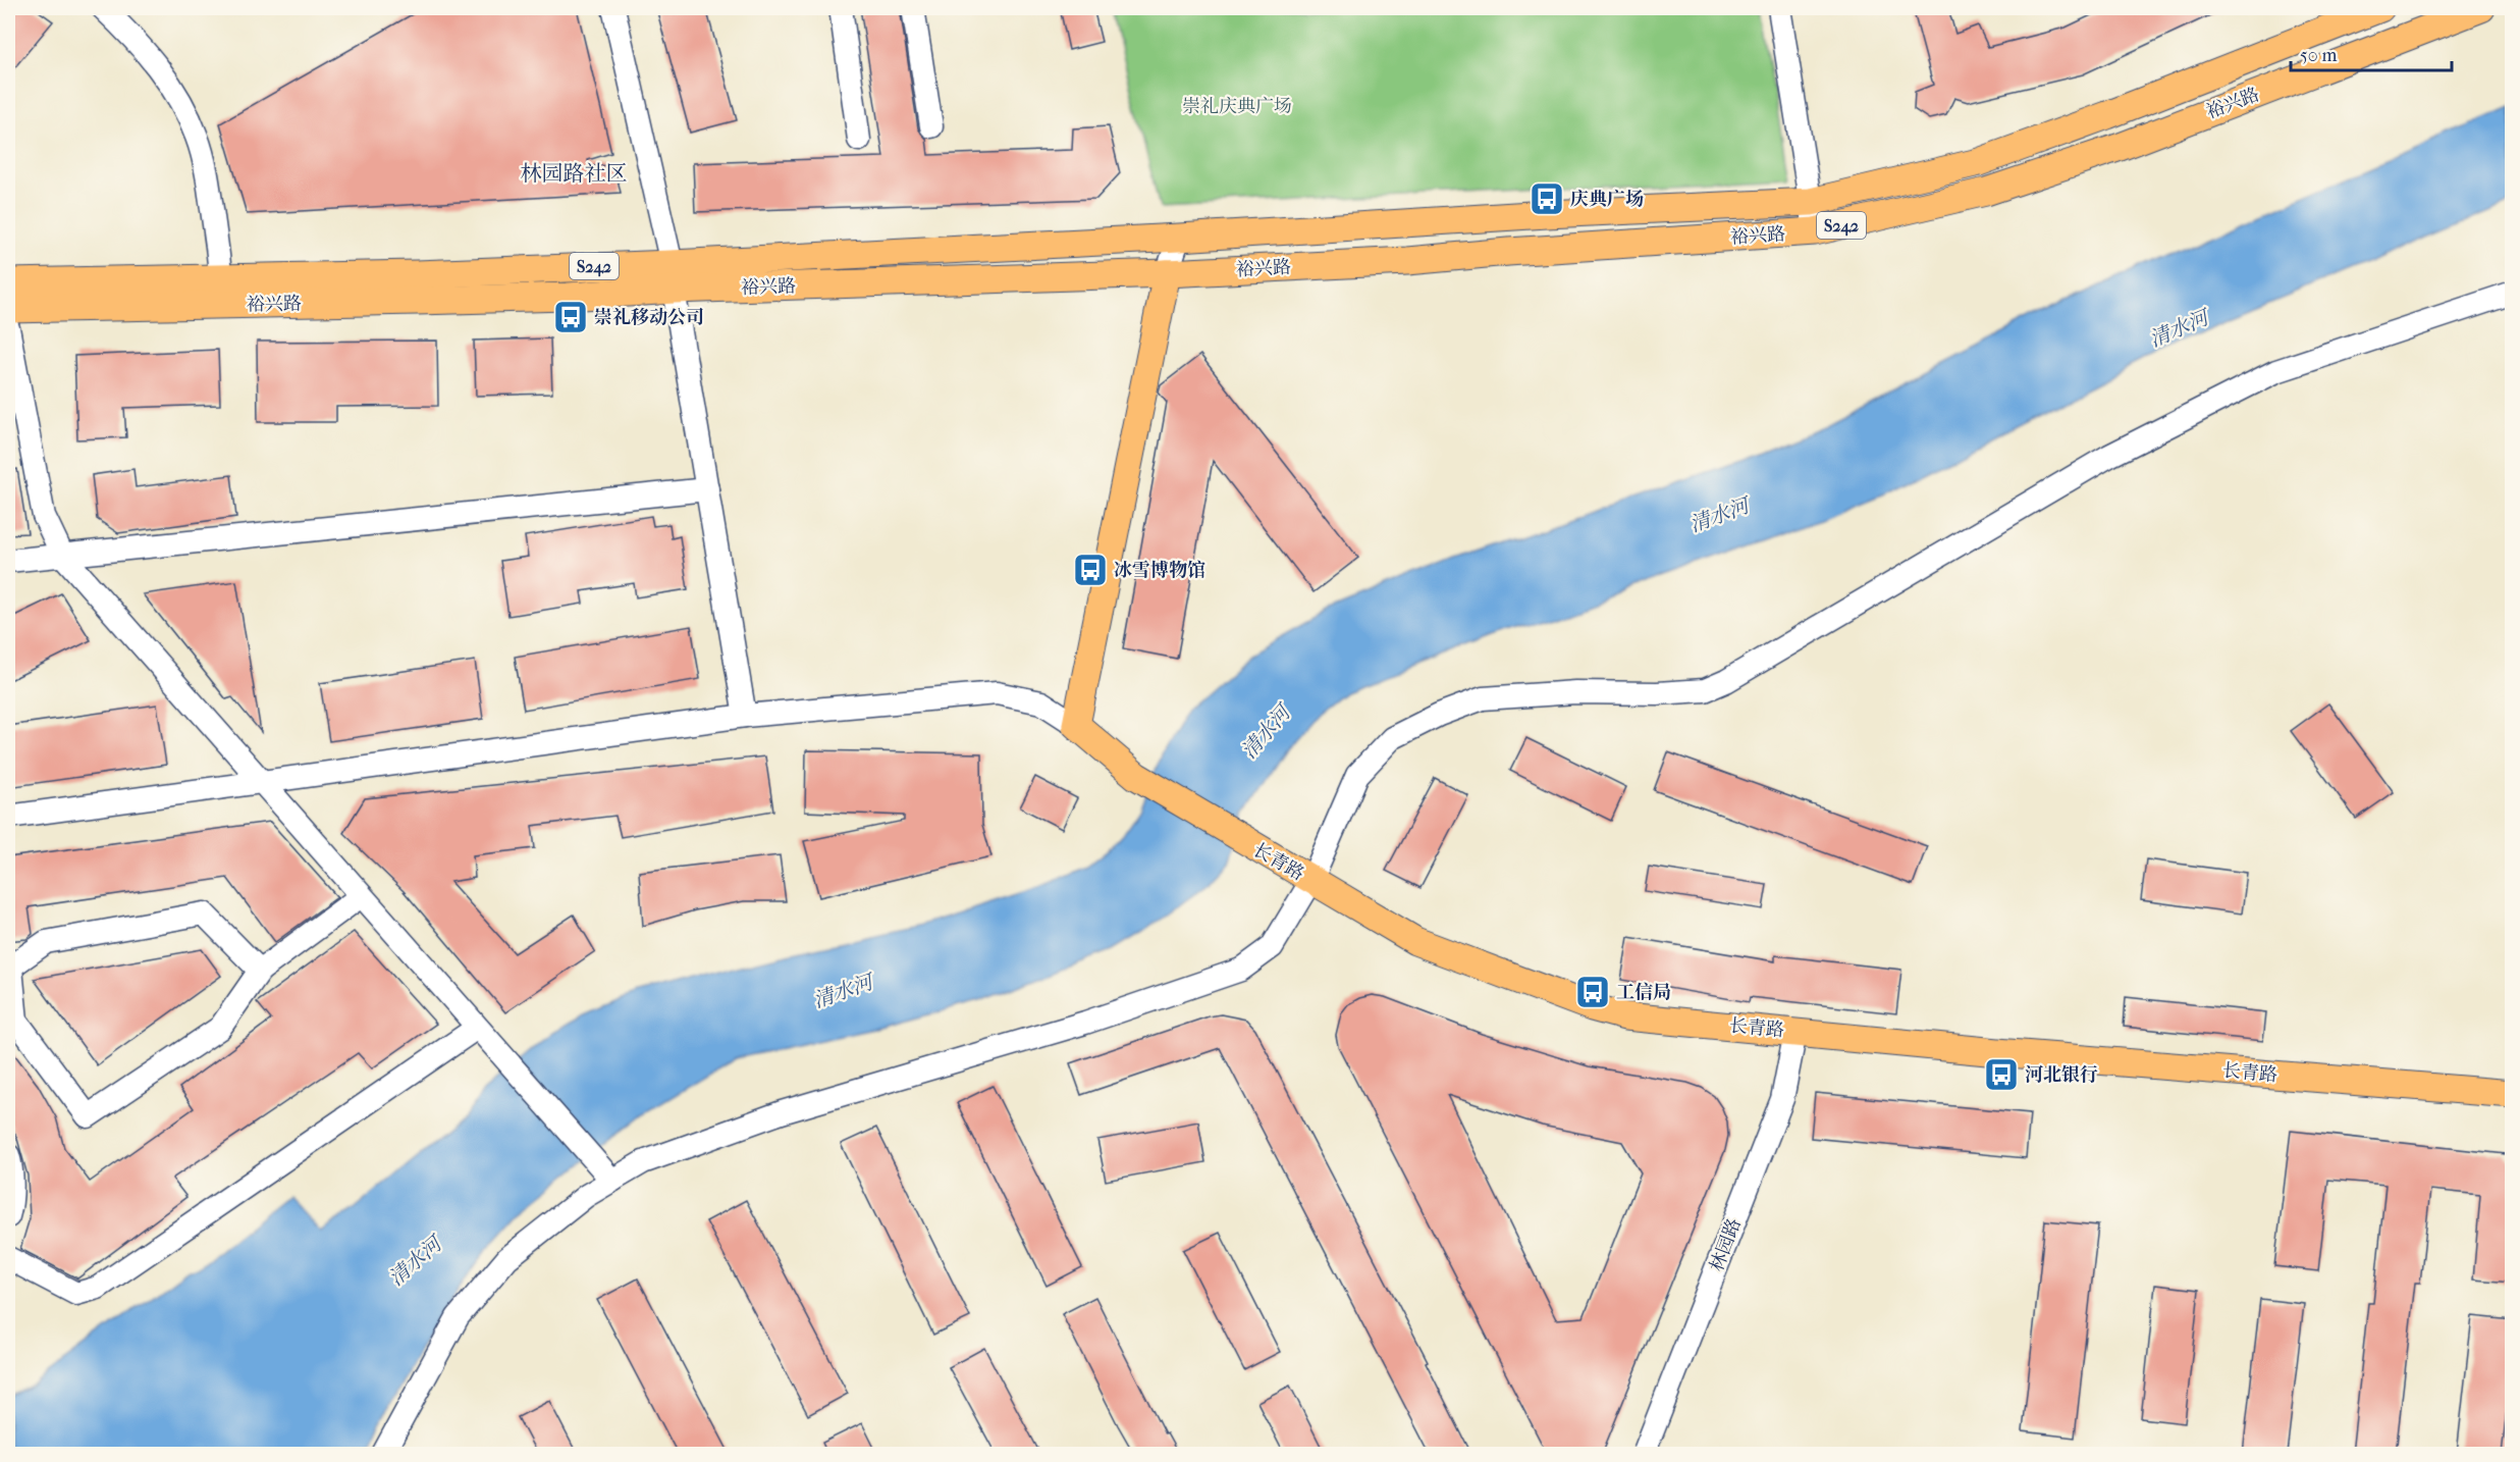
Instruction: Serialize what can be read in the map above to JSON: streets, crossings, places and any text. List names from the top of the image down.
{
  "streets": {
    "main road": ["裕兴路", "S242", "长青路"],
    "street": ["林园路"]
  },
  "crossings": [
    ["长青路", "林园路"]
  ],
  "districts": ["林园路社区"],
  "water": ["清水河"],
  "parks": ["崇礼庆典广场"],
  "places": {
    "bus stop": [
      "庆典广场",
      "崇礼移动公司",
      "冰雪博物馆",
      "工信局",
      "河北银行"
    ]
  },
  "scale_bar": "50 m"
}
